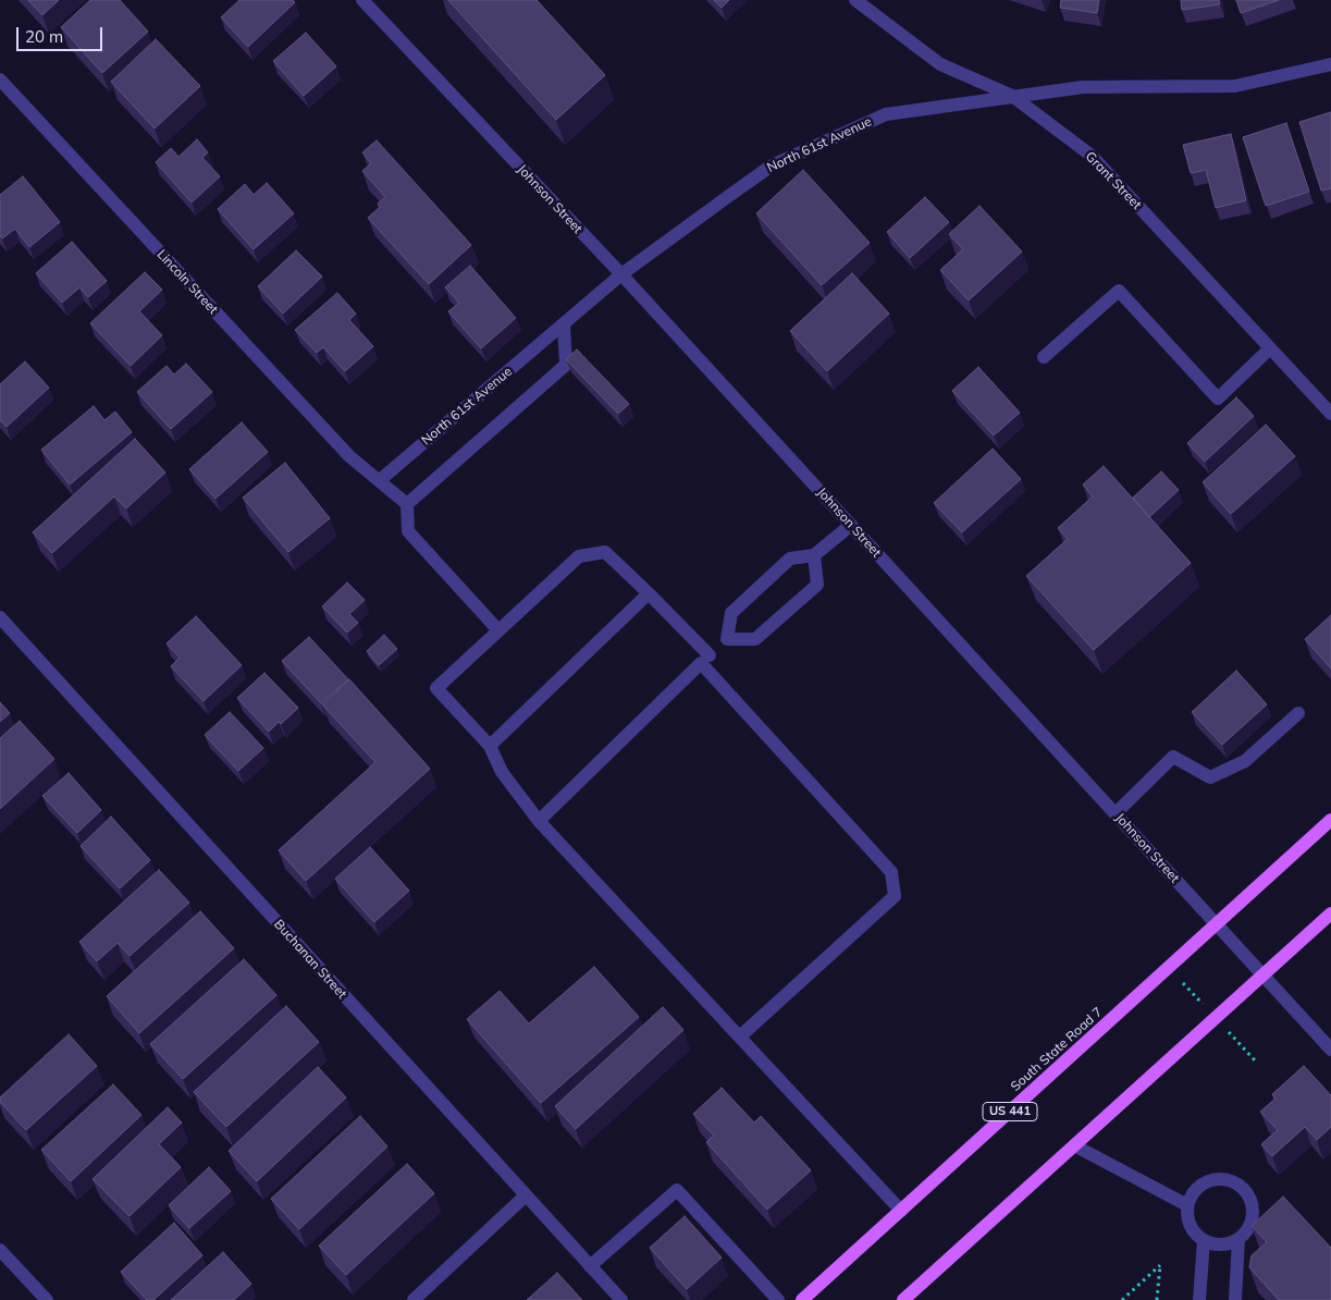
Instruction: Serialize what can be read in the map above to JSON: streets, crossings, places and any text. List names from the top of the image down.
{
  "streets": {
    "main road": ["South State Road 7", "US 441"],
    "street": [
      "North 61st Avenue",
      "Grant Street",
      "Johnson Street",
      "Lincoln Street",
      "Buchanan Street"
    ]
  },
  "crossings": [
    ["North 61st Avenue", "Grant Street"],
    ["North 61st Avenue", "Johnson Street"],
    ["North 61st Avenue", "Lincoln Street"],
    ["Johnson Street", "South State Road 7"]
  ],
  "scale_bar": "20 m"
}
